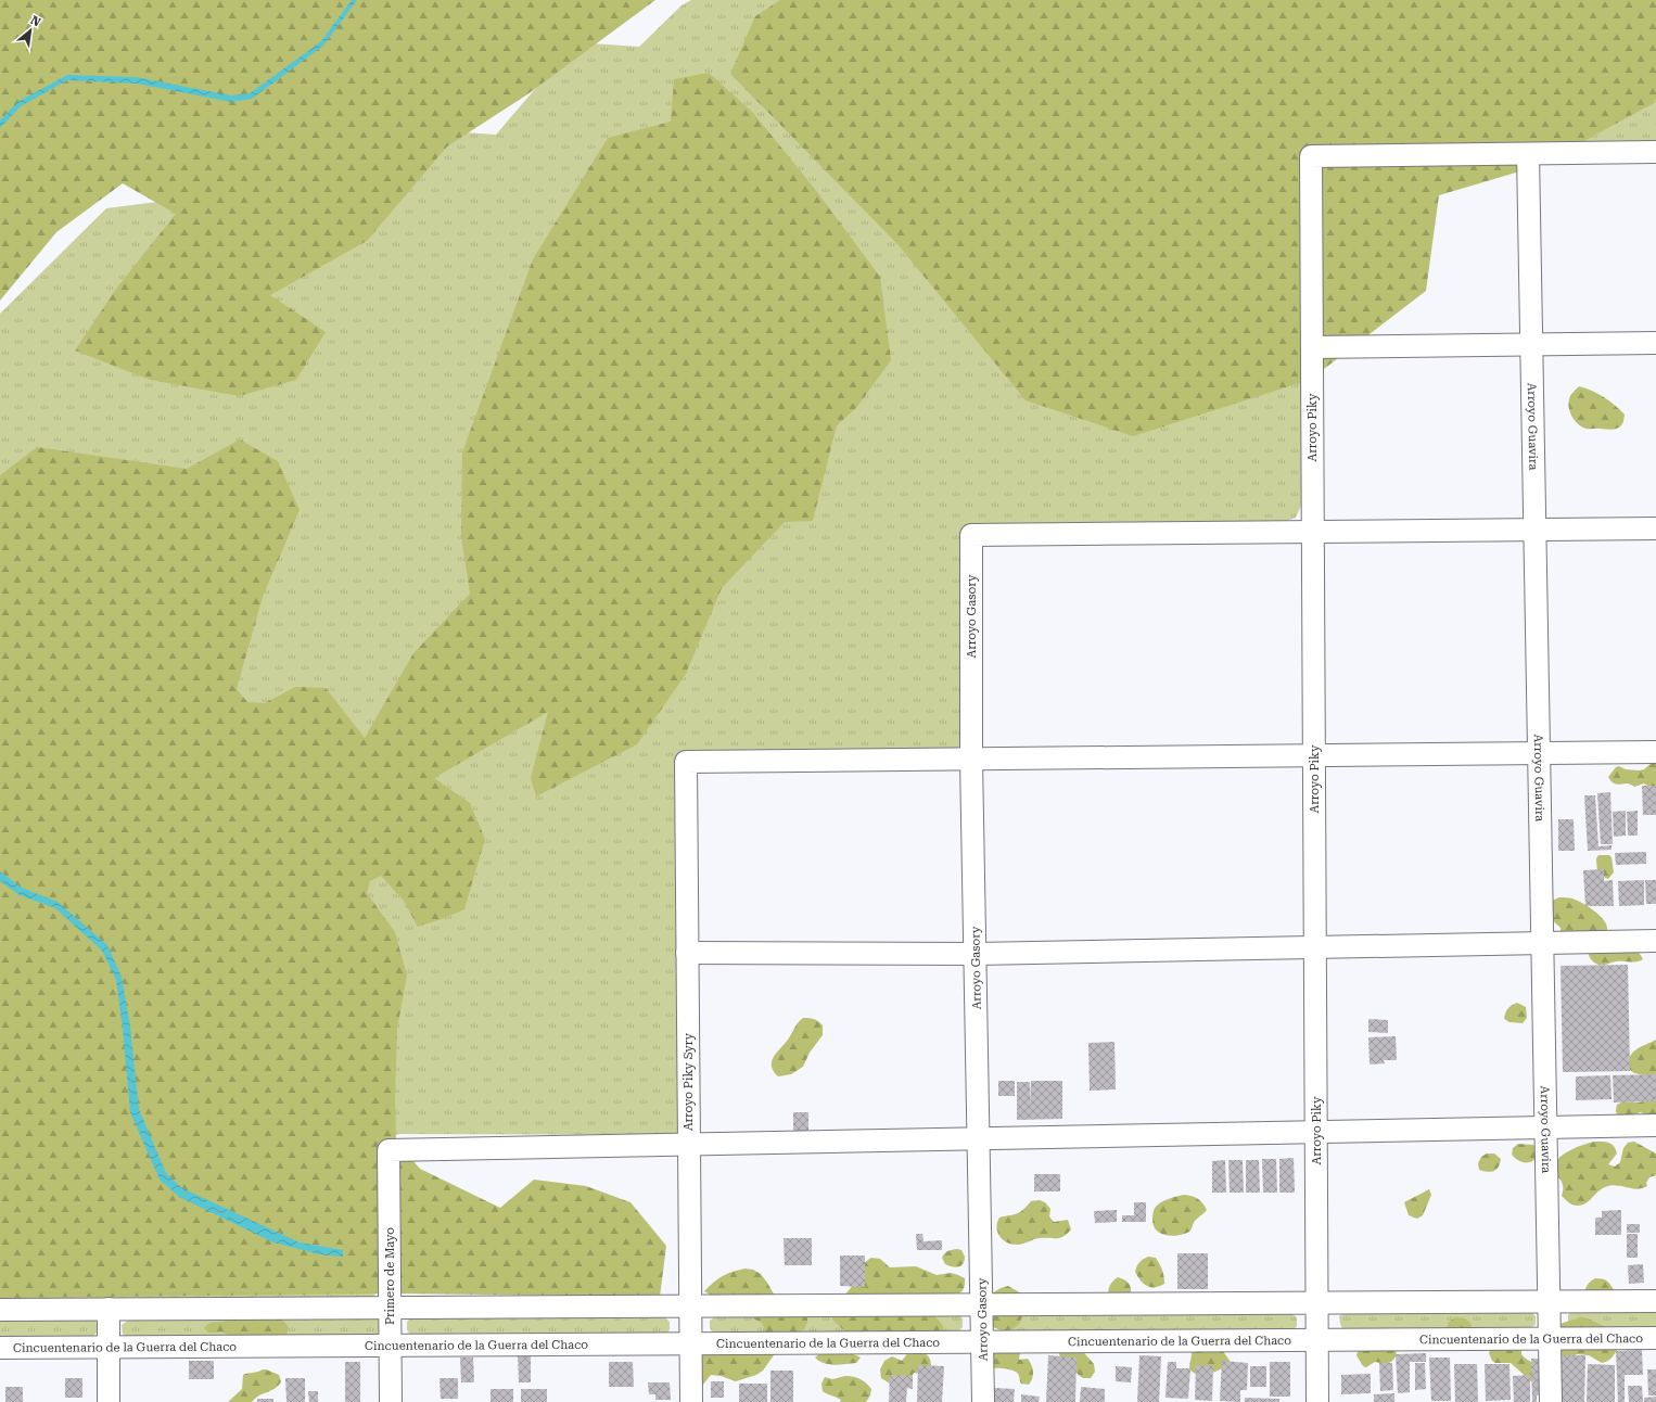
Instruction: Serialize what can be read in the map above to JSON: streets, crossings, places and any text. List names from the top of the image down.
{
  "streets": {
    "street": [
      "Arroyo Guavira",
      "Arroyo Piky",
      "Arroyo Gasory",
      "Arroyo Piky Syry",
      "Primero de Mayo",
      "Cincuentenario de la Guerra del Chaco"
    ]
  },
  "crossings": [
    ["Arroyo Guavira", "Arroyo Piky"],
    ["Arroyo Guavira", "Cincuentenario de la Guerra del Chaco"],
    ["Arroyo Piky", "Arroyo Gasory"],
    ["Arroyo Piky", "Cincuentenario de la Guerra del Chaco"],
    ["Arroyo Gasory", "Arroyo Piky Syry"],
    ["Arroyo Gasory", "Cincuentenario de la Guerra del Chaco"],
    ["Arroyo Piky Syry", "Primero de Mayo"],
    ["Arroyo Piky Syry", "Cincuentenario de la Guerra del Chaco"],
    ["Primero de Mayo", "Cincuentenario de la Guerra del Chaco"]
  ],
  "north": "top right"
}
